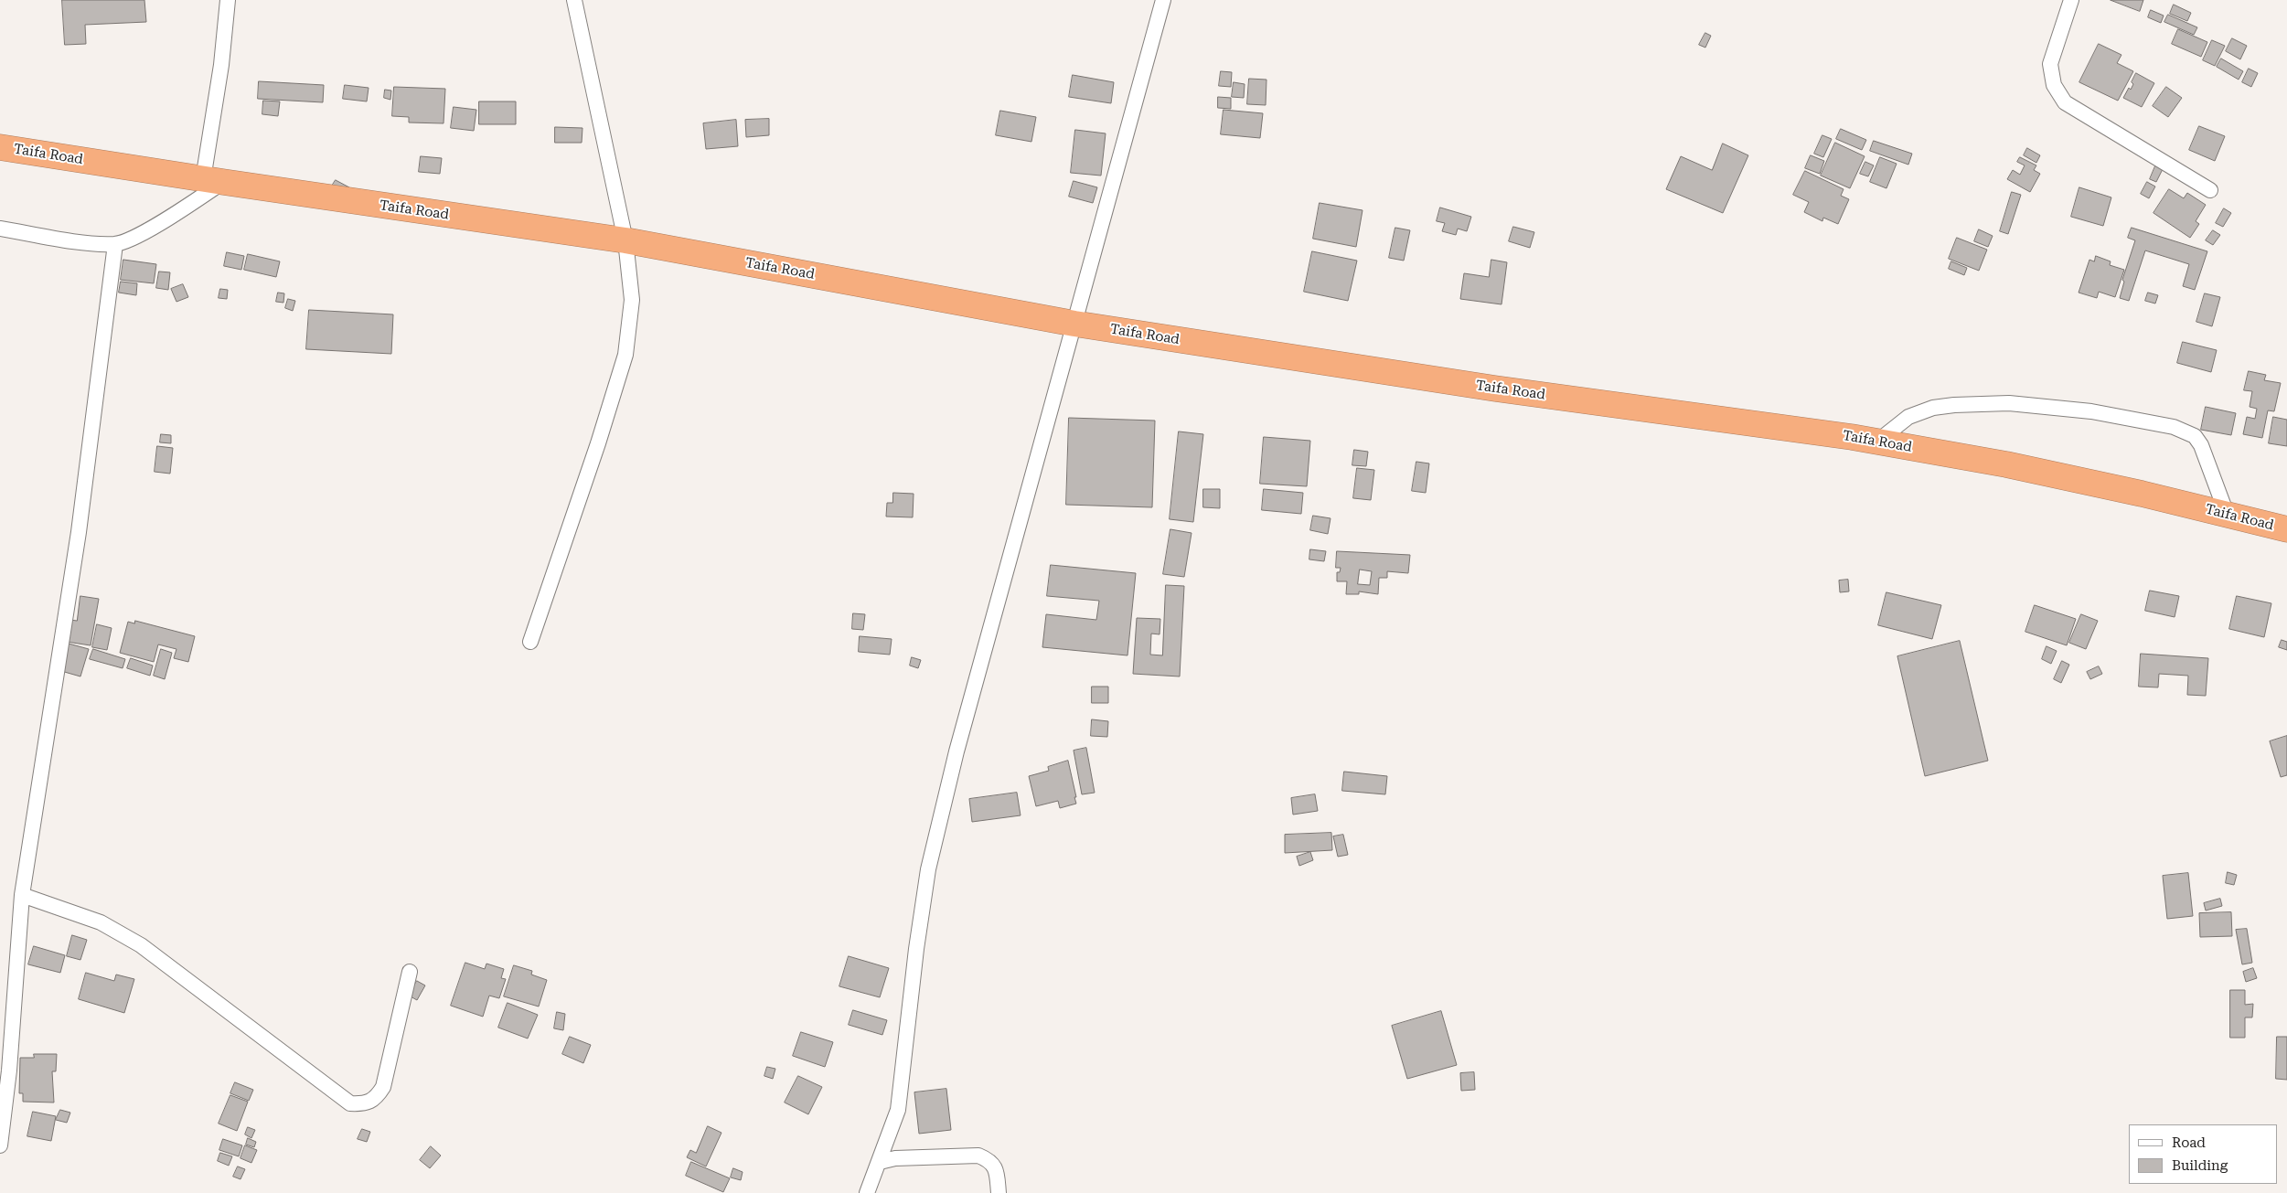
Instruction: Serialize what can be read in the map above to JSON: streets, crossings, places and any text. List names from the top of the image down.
{
  "streets": {
    "highway": ["Taifa Road"]
  },
  "legend": ["Road", "Building"]
}
